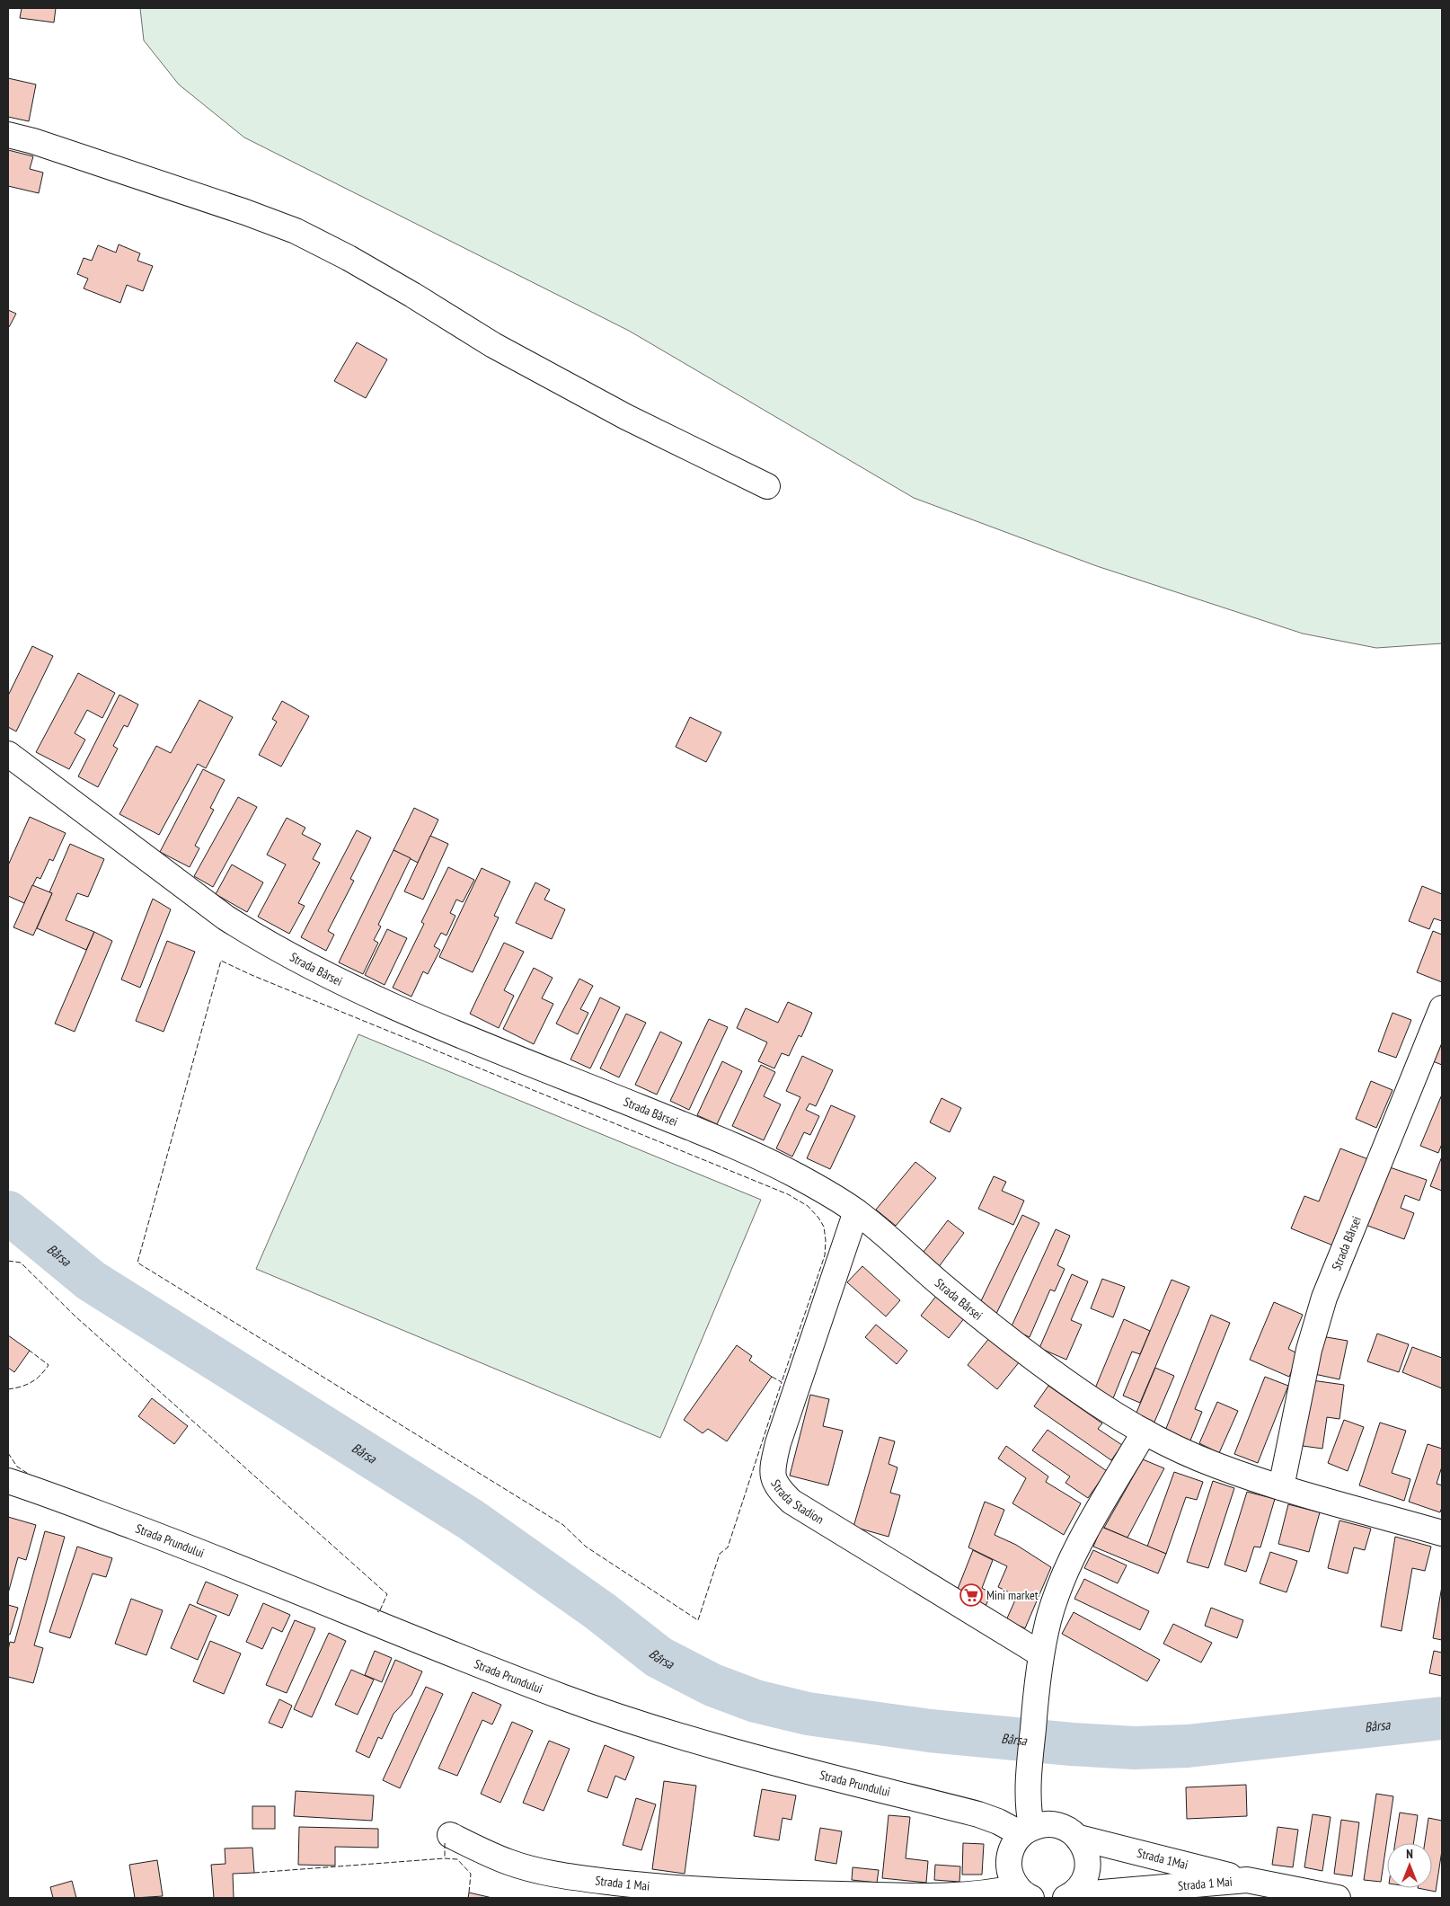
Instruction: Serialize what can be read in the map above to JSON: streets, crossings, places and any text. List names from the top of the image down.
{
  "streets": {
    "street": [
      "Strada Bârsei",
      "Strada Stadion",
      "Strada Prundului",
      "Strada 1Mai",
      "Strada 1 Mai"
    ]
  },
  "crossings": [
    ["Strada Bârsei", "Strada Stadion"],
    ["Strada Prundului", "Strada 1Mai"],
    ["Strada 1Mai", "Strada 1 Mai"]
  ],
  "water": ["Bârsa"],
  "places": {
    "supermarket": ["Mini market"]
  },
  "north": "top"
}
